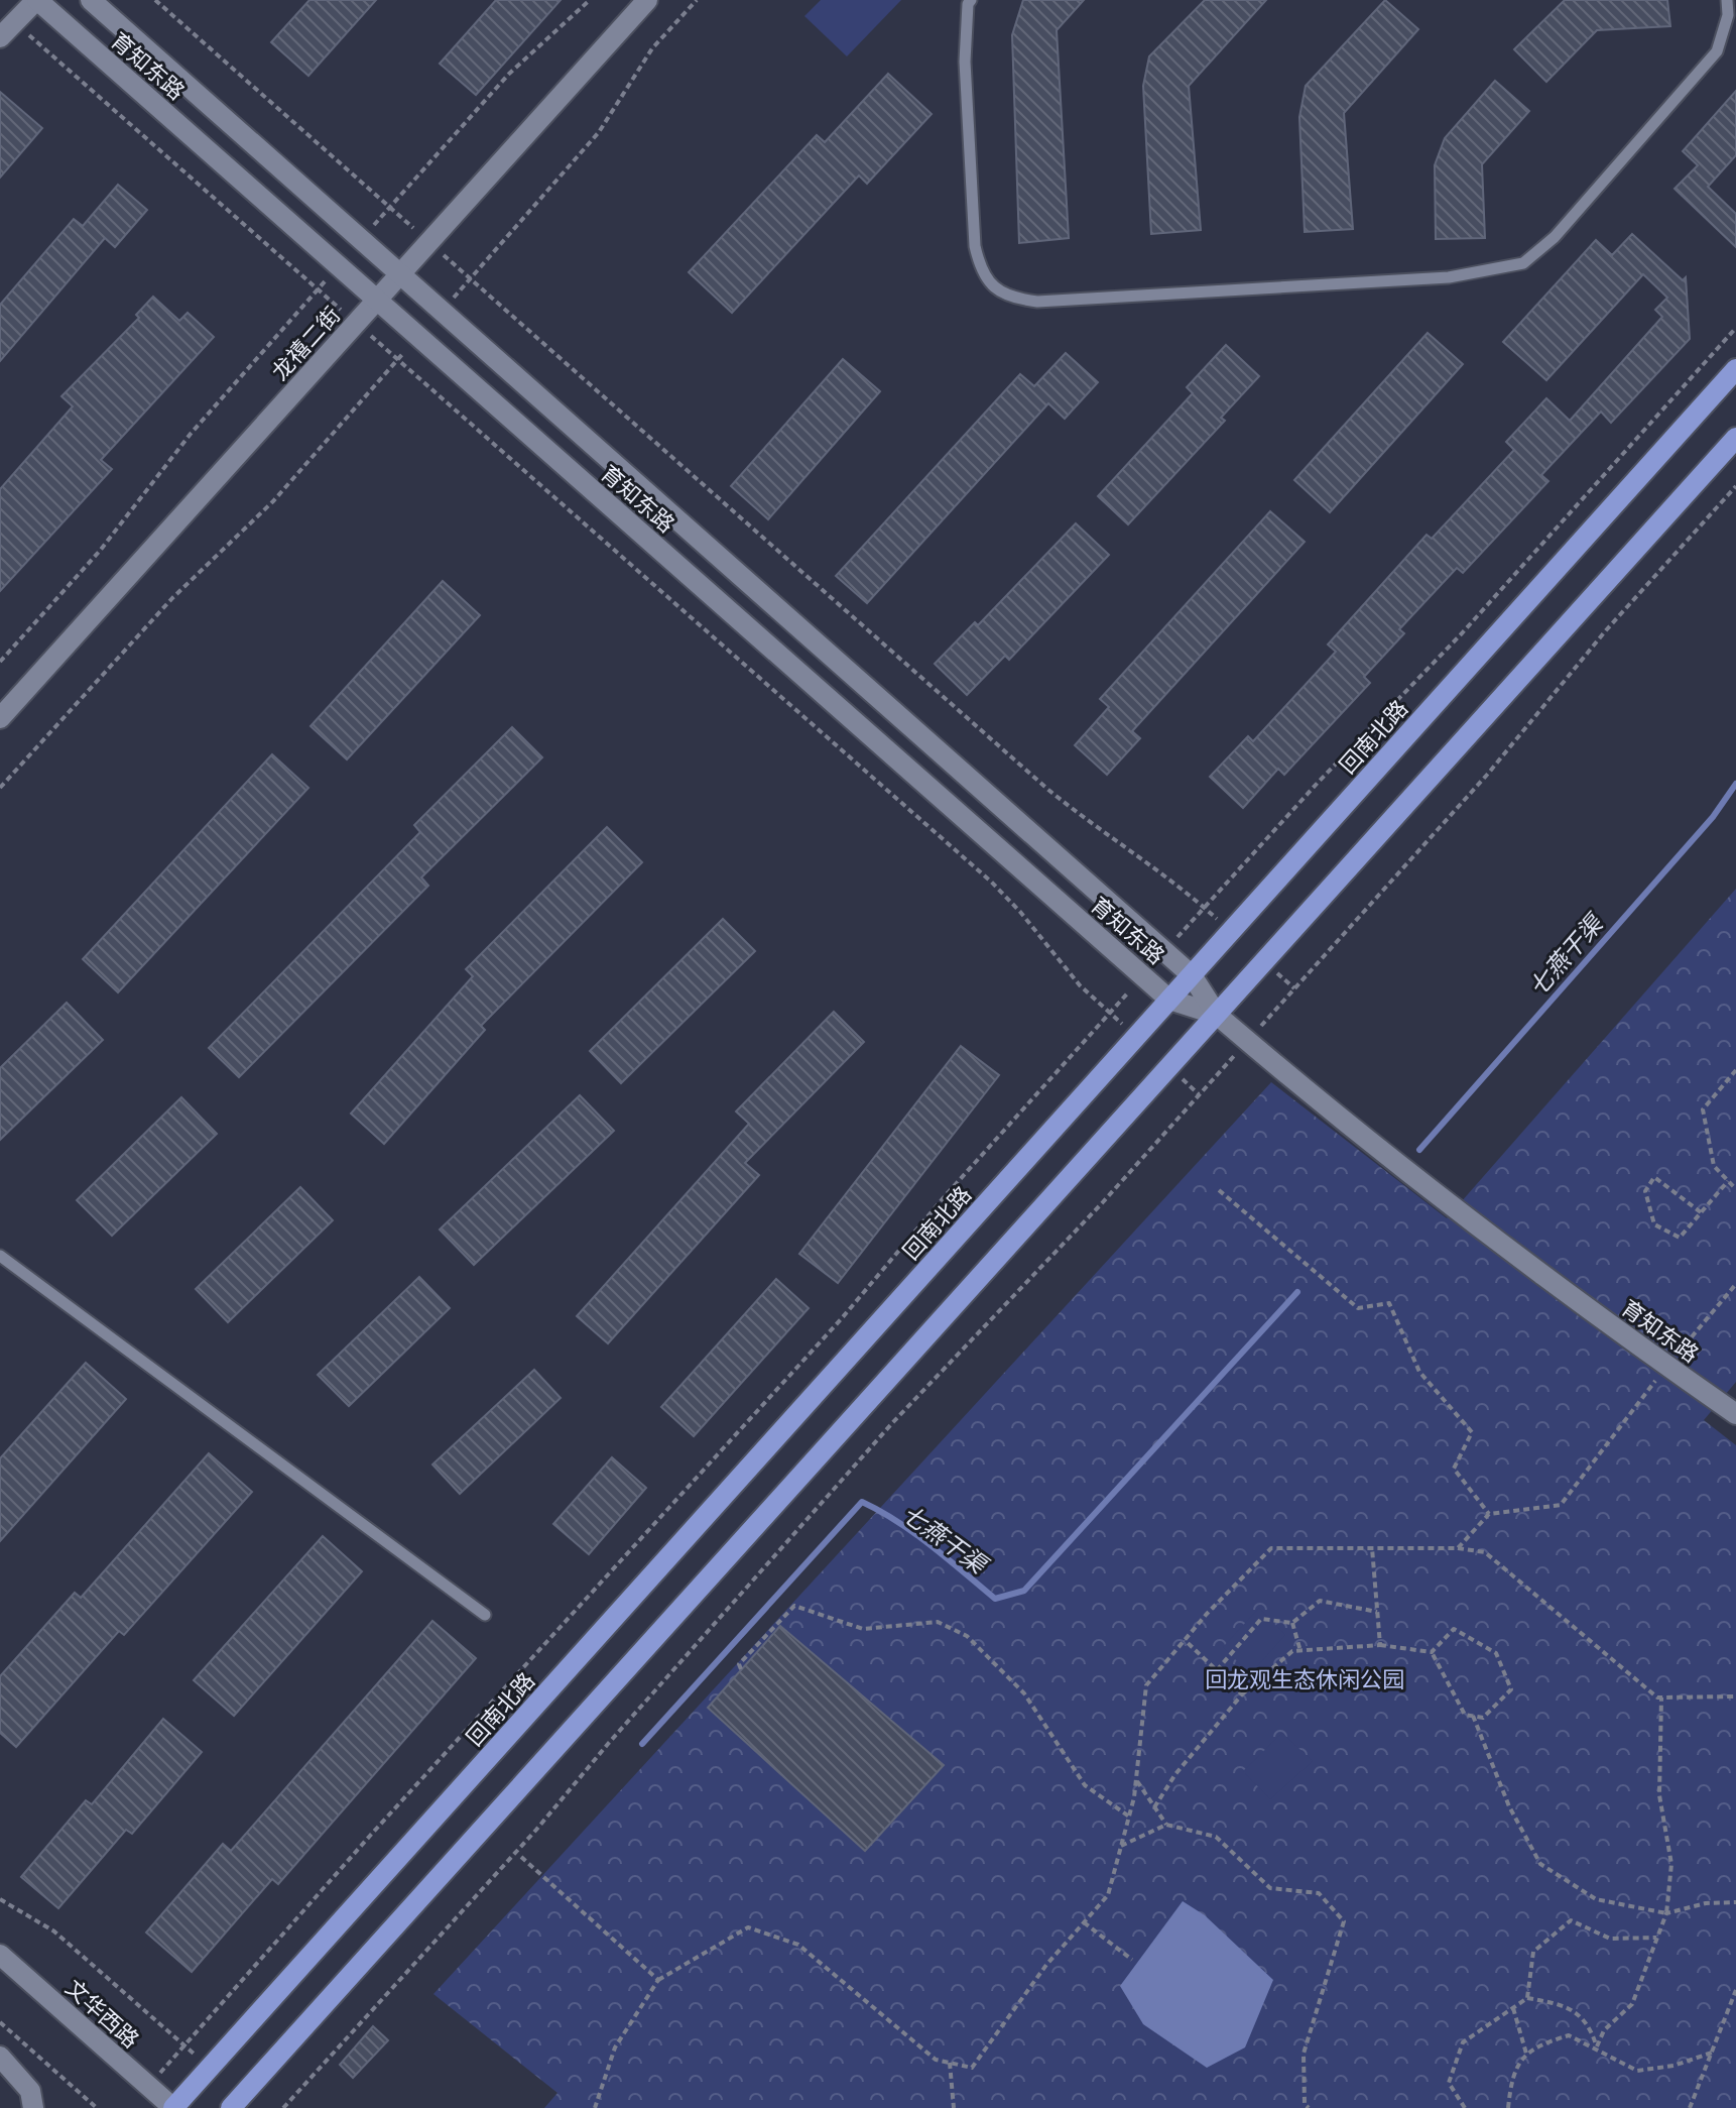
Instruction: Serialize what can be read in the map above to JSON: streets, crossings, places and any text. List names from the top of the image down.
{
  "streets": {
    "main road": [
      "育知东路",
      "龙禧二街",
      "回南北路",
      "文华西路"
    ]
  },
  "crossings": [
    ["育知东路", "龙禧二街"],
    ["育知东路", "回南北路"],
    ["回南北路", "文华西路"]
  ],
  "water": ["七燕干渠"],
  "parks": ["回龙观生态休闲公园"]
}
